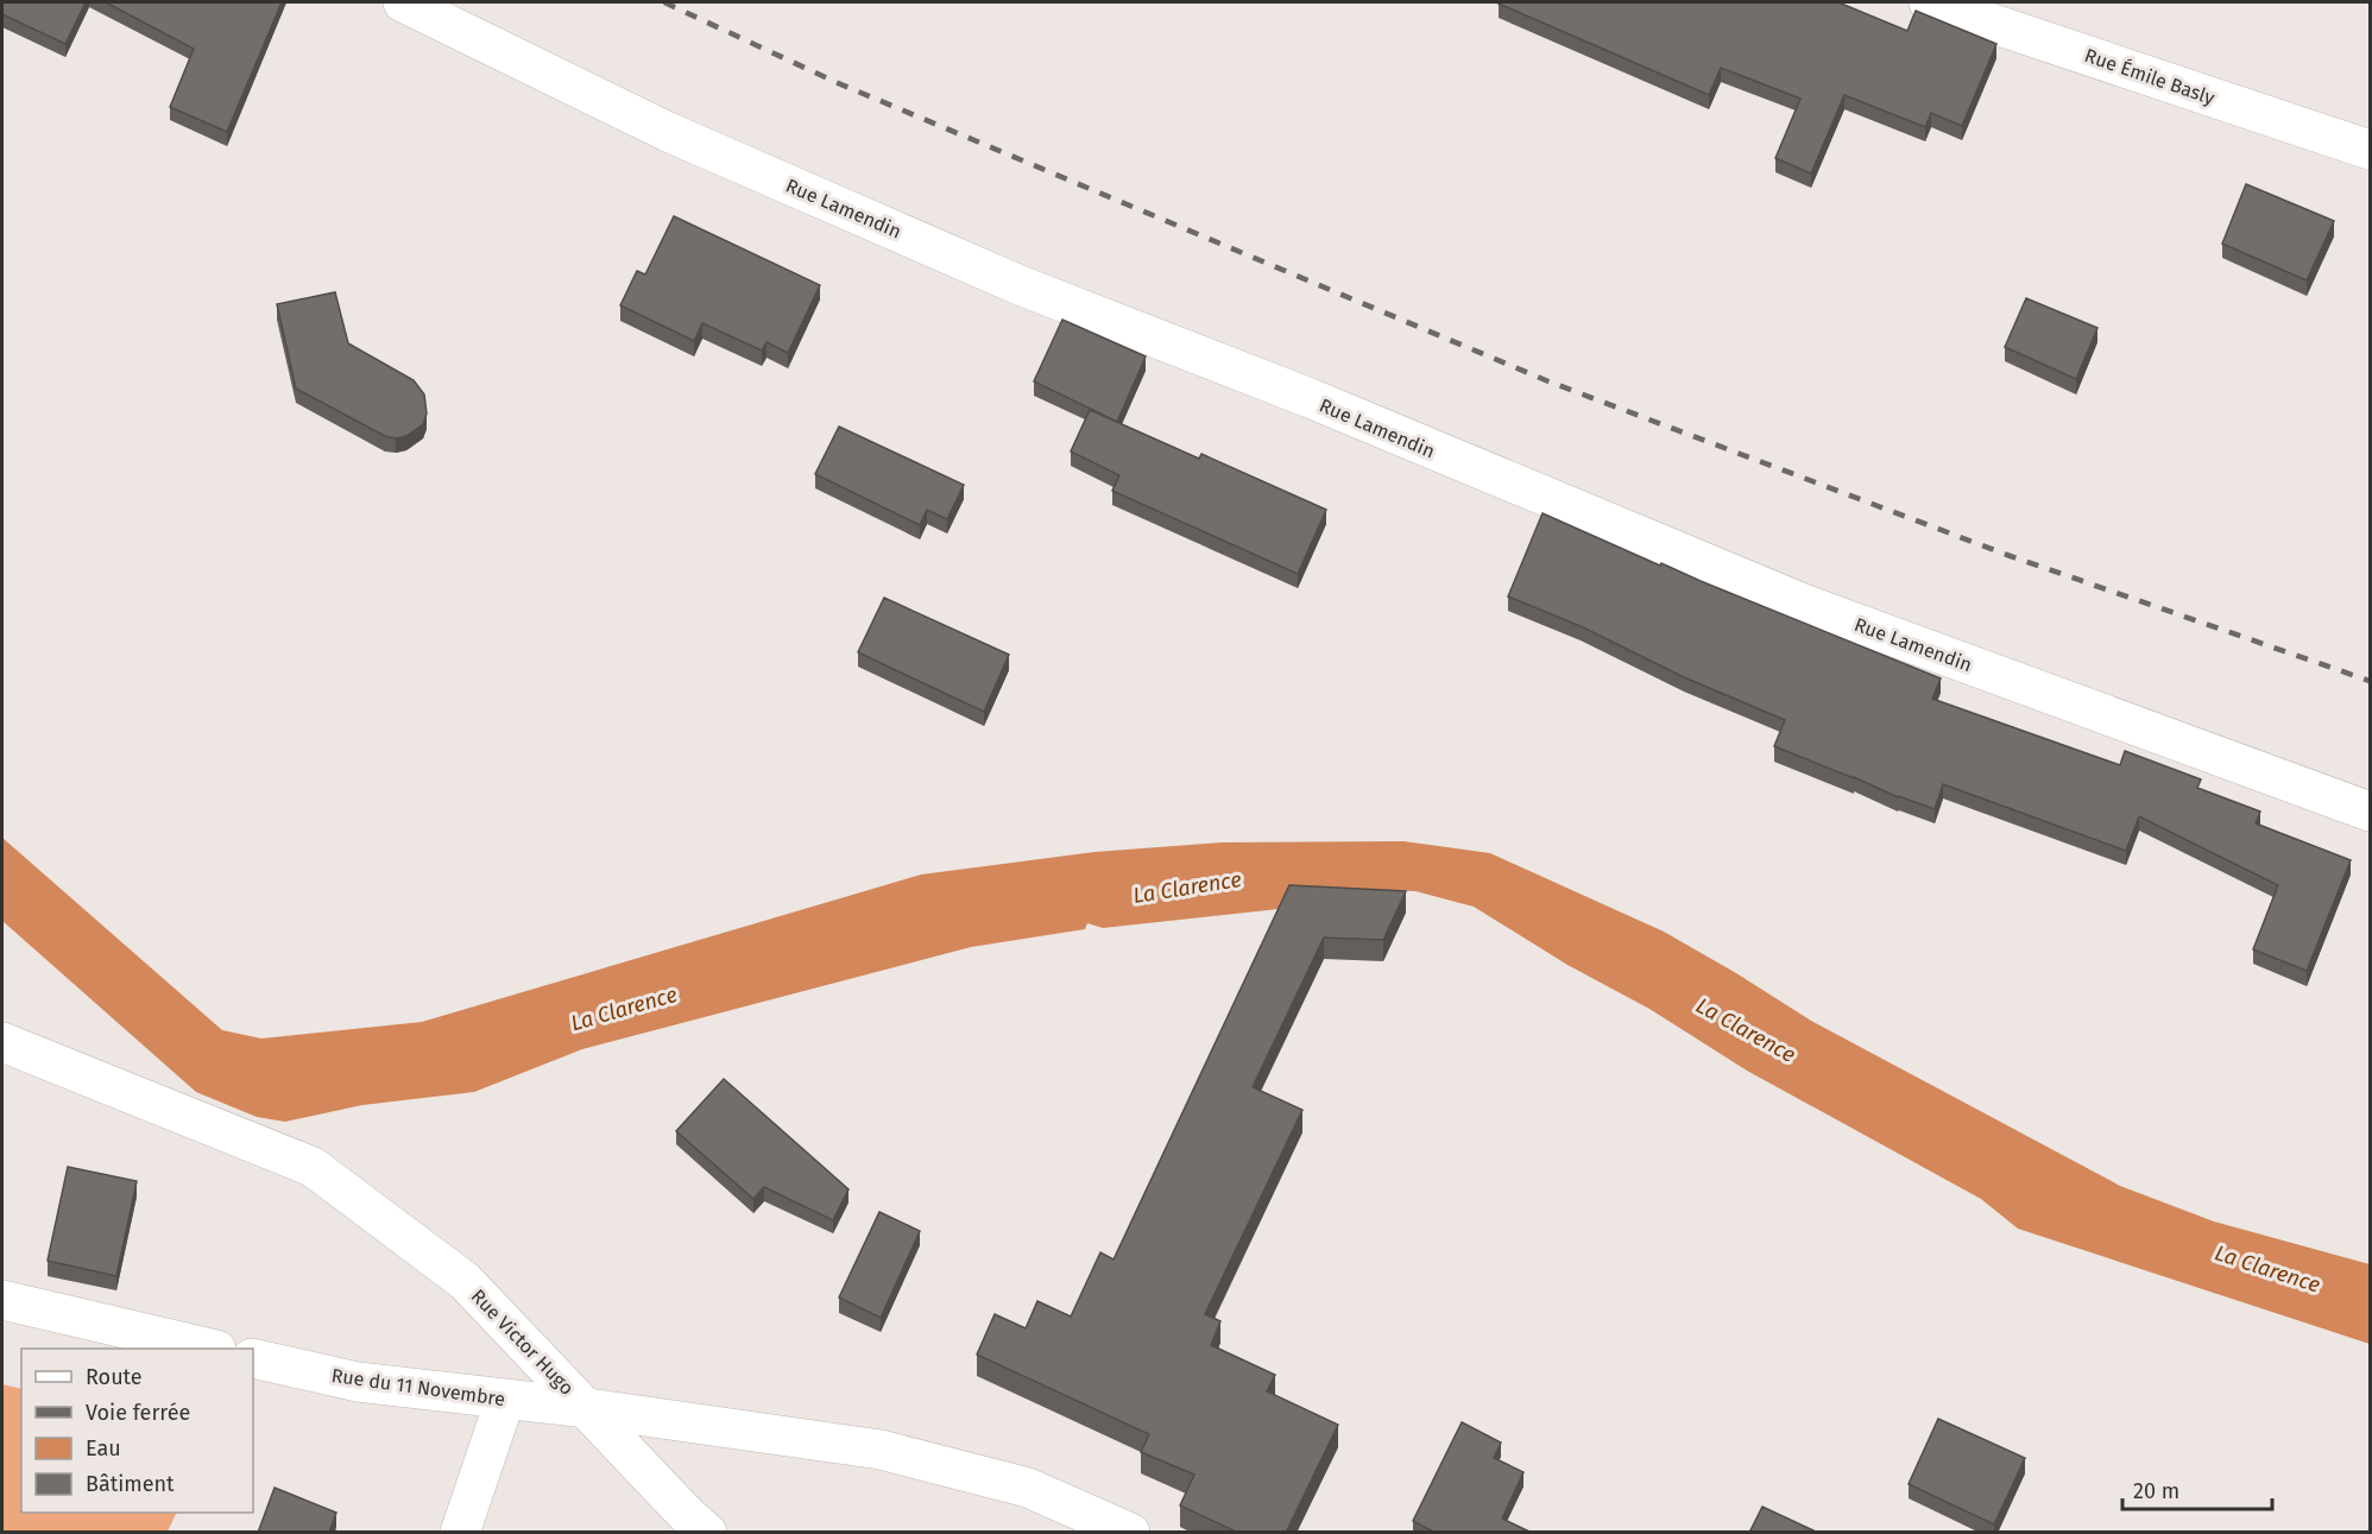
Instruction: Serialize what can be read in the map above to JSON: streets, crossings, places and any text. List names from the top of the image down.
{
  "streets": {
    "street": [
      "Rue Émile Basly",
      "Rue Lamendin",
      "Rue Victor Hugo",
      "Rue du 11 Novembre"
    ]
  },
  "crossings": [
    ["Rue Victor Hugo", "Rue du 11 Novembre"]
  ],
  "water": ["La Clarence"],
  "legend": [
    "Route",
    "Voie ferrée",
    "Eau",
    "Bâtiment"
  ],
  "scale_bar": "20 m"
}
